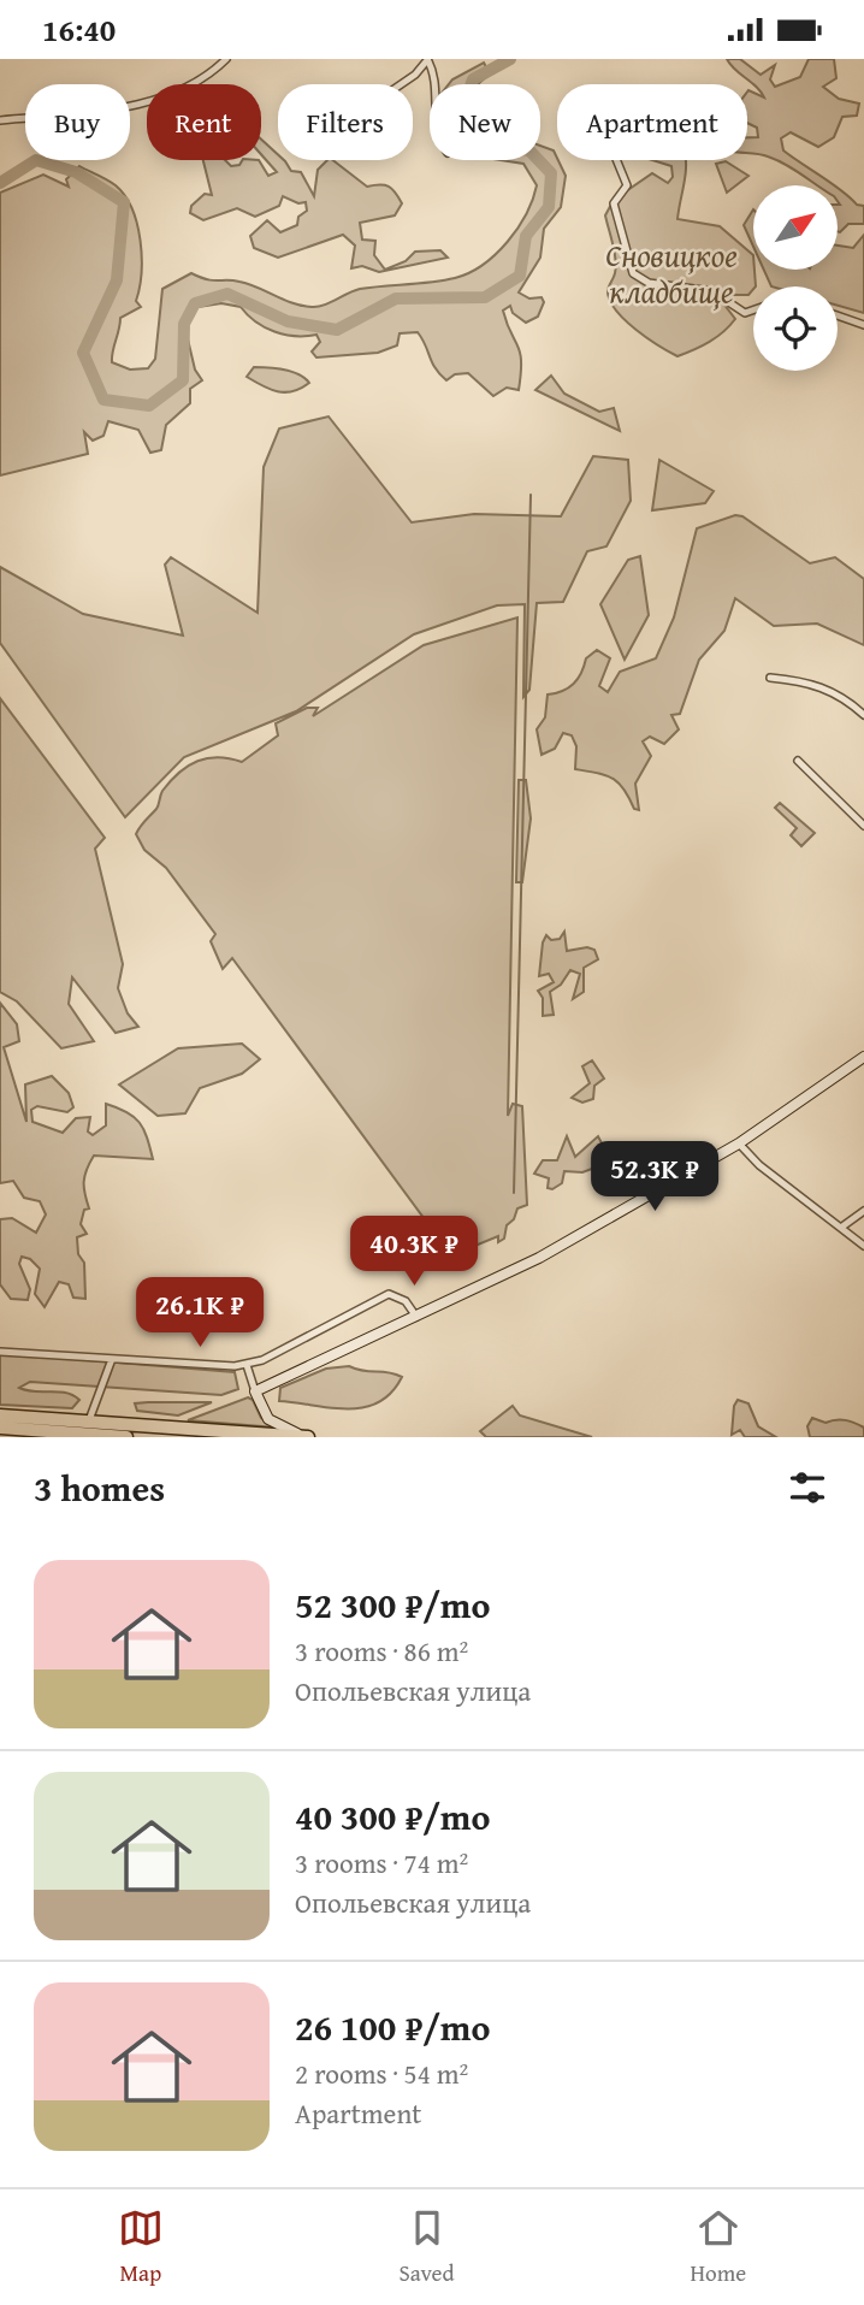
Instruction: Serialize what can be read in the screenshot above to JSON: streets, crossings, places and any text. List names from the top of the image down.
{
  "parks": ["Сновицкое кладбище"],
  "north": "top right",
  "page": {
    "status": "16:40",
    "chip": [
      "Buy",
      "Rent",
      "Filters",
      "New",
      "Apartment"
    ],
    "price": ["52.3K ₽", "40.3K ₽", "26.1K ₽"],
    "heading": "3 homes",
    "list": [
      {
        "name": "52 300 ₽/mo",
        "note": "3 rooms · 86 m² · Опольевская улица"
      },
      {
        "name": "40 300 ₽/mo",
        "note": "3 rooms · 74 m² · Опольевская улица"
      },
      {
        "name": "26 100 ₽/mo",
        "note": "2 rooms · 54 m² · Apartment"
      }
    ],
    "tabs": ["Map", "Saved", "Home"]
  }
}
